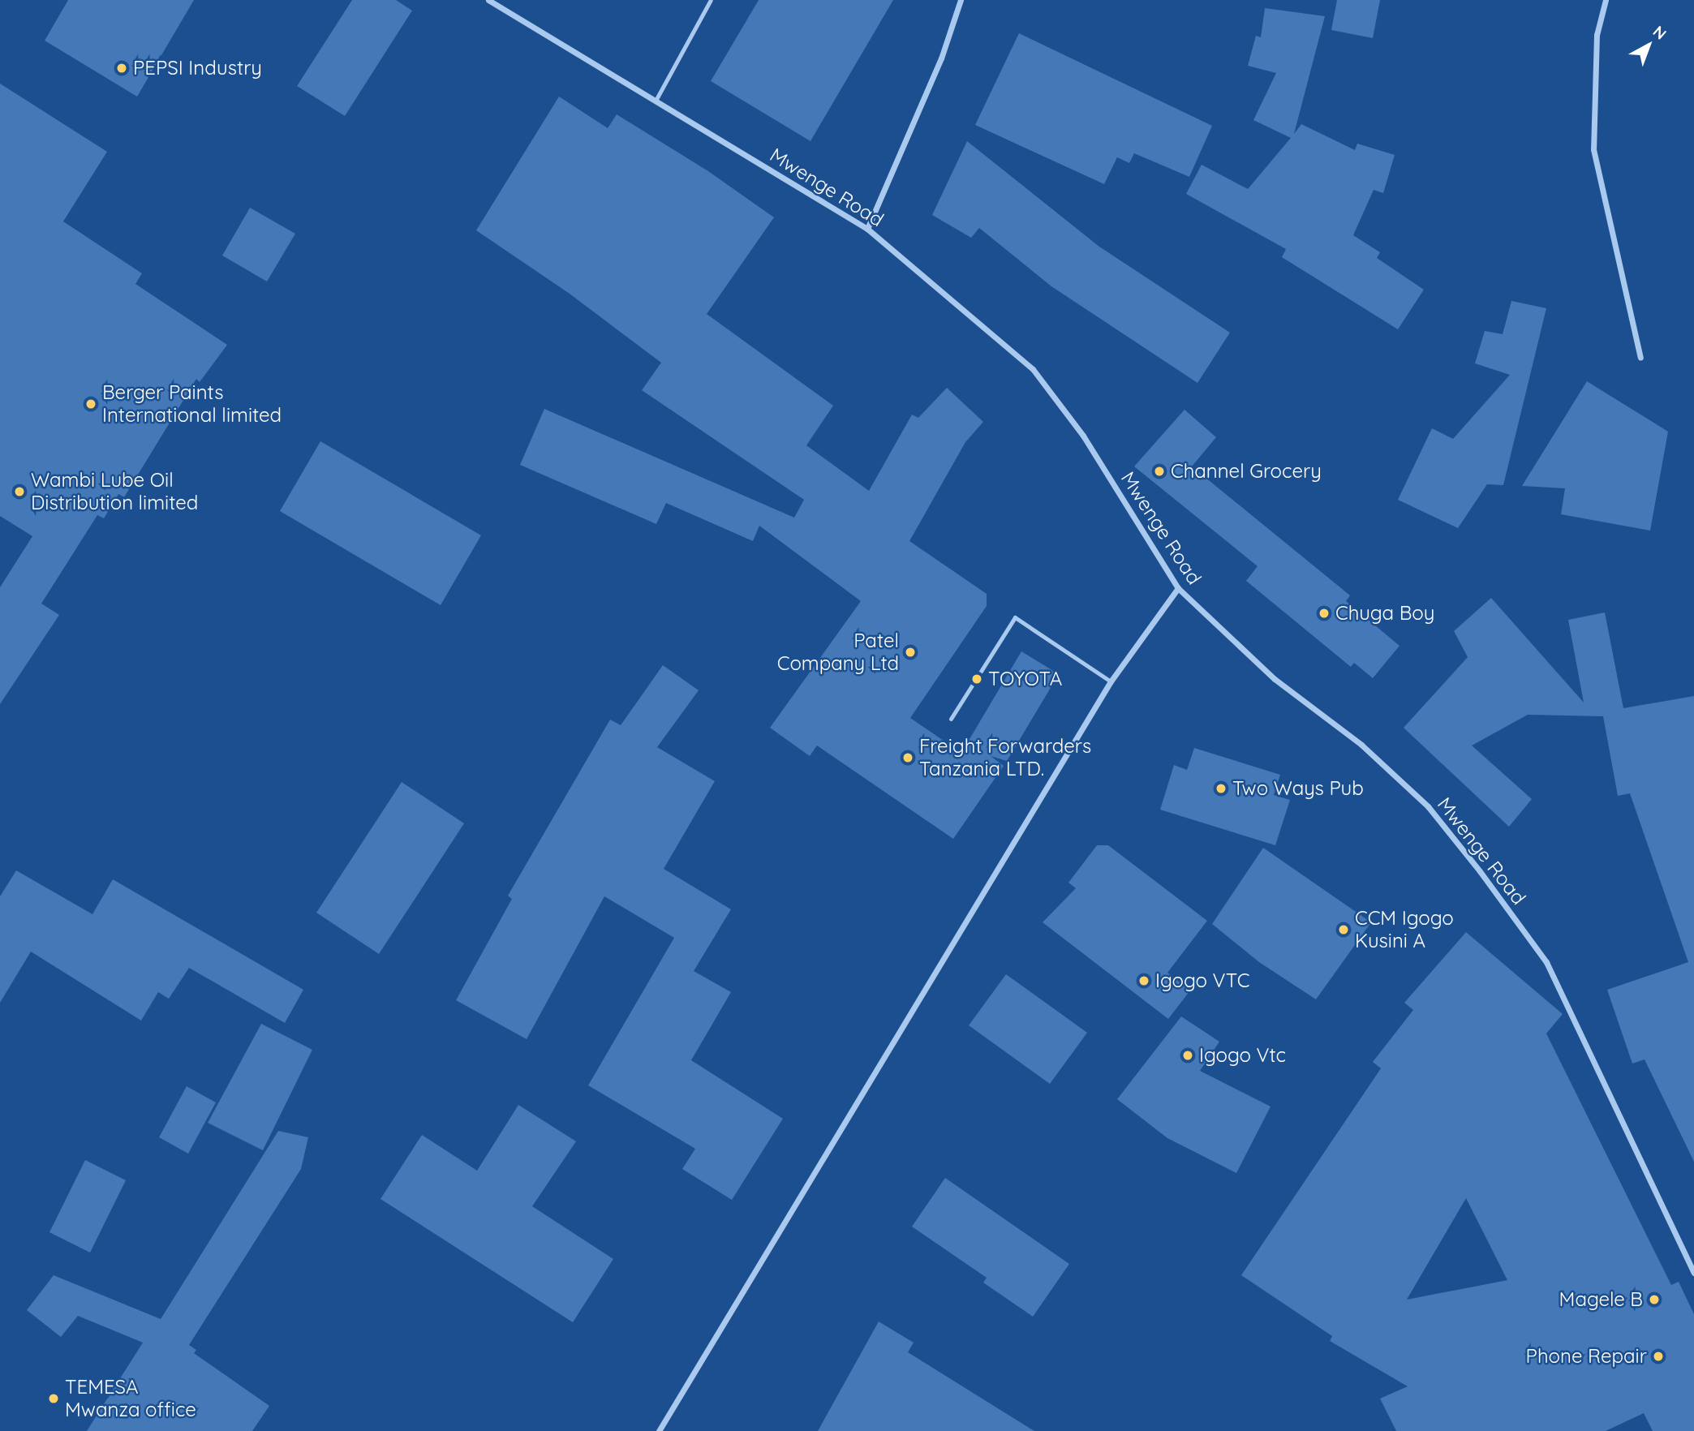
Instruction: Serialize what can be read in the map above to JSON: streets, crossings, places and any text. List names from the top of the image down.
{
  "streets": {
    "street": ["Mwenge Road"]
  },
  "places": [
    "PEPSI Industry",
    "Berger Paints International limited",
    "Channel Grocery",
    "Wambi Lube Oil Distribution limited",
    "Chuga Boy",
    "Patel Company Ltd",
    "TOYOTA",
    "Freight Forwarders Tanzania LTD.",
    "Two Ways Pub",
    "CCM Igogo Kusini A",
    "Igogo VTC",
    "Igogo Vtc",
    "Magele B",
    "Phone Repair",
    "TEMESA Mwanza office"
  ],
  "north": "top right"
}
